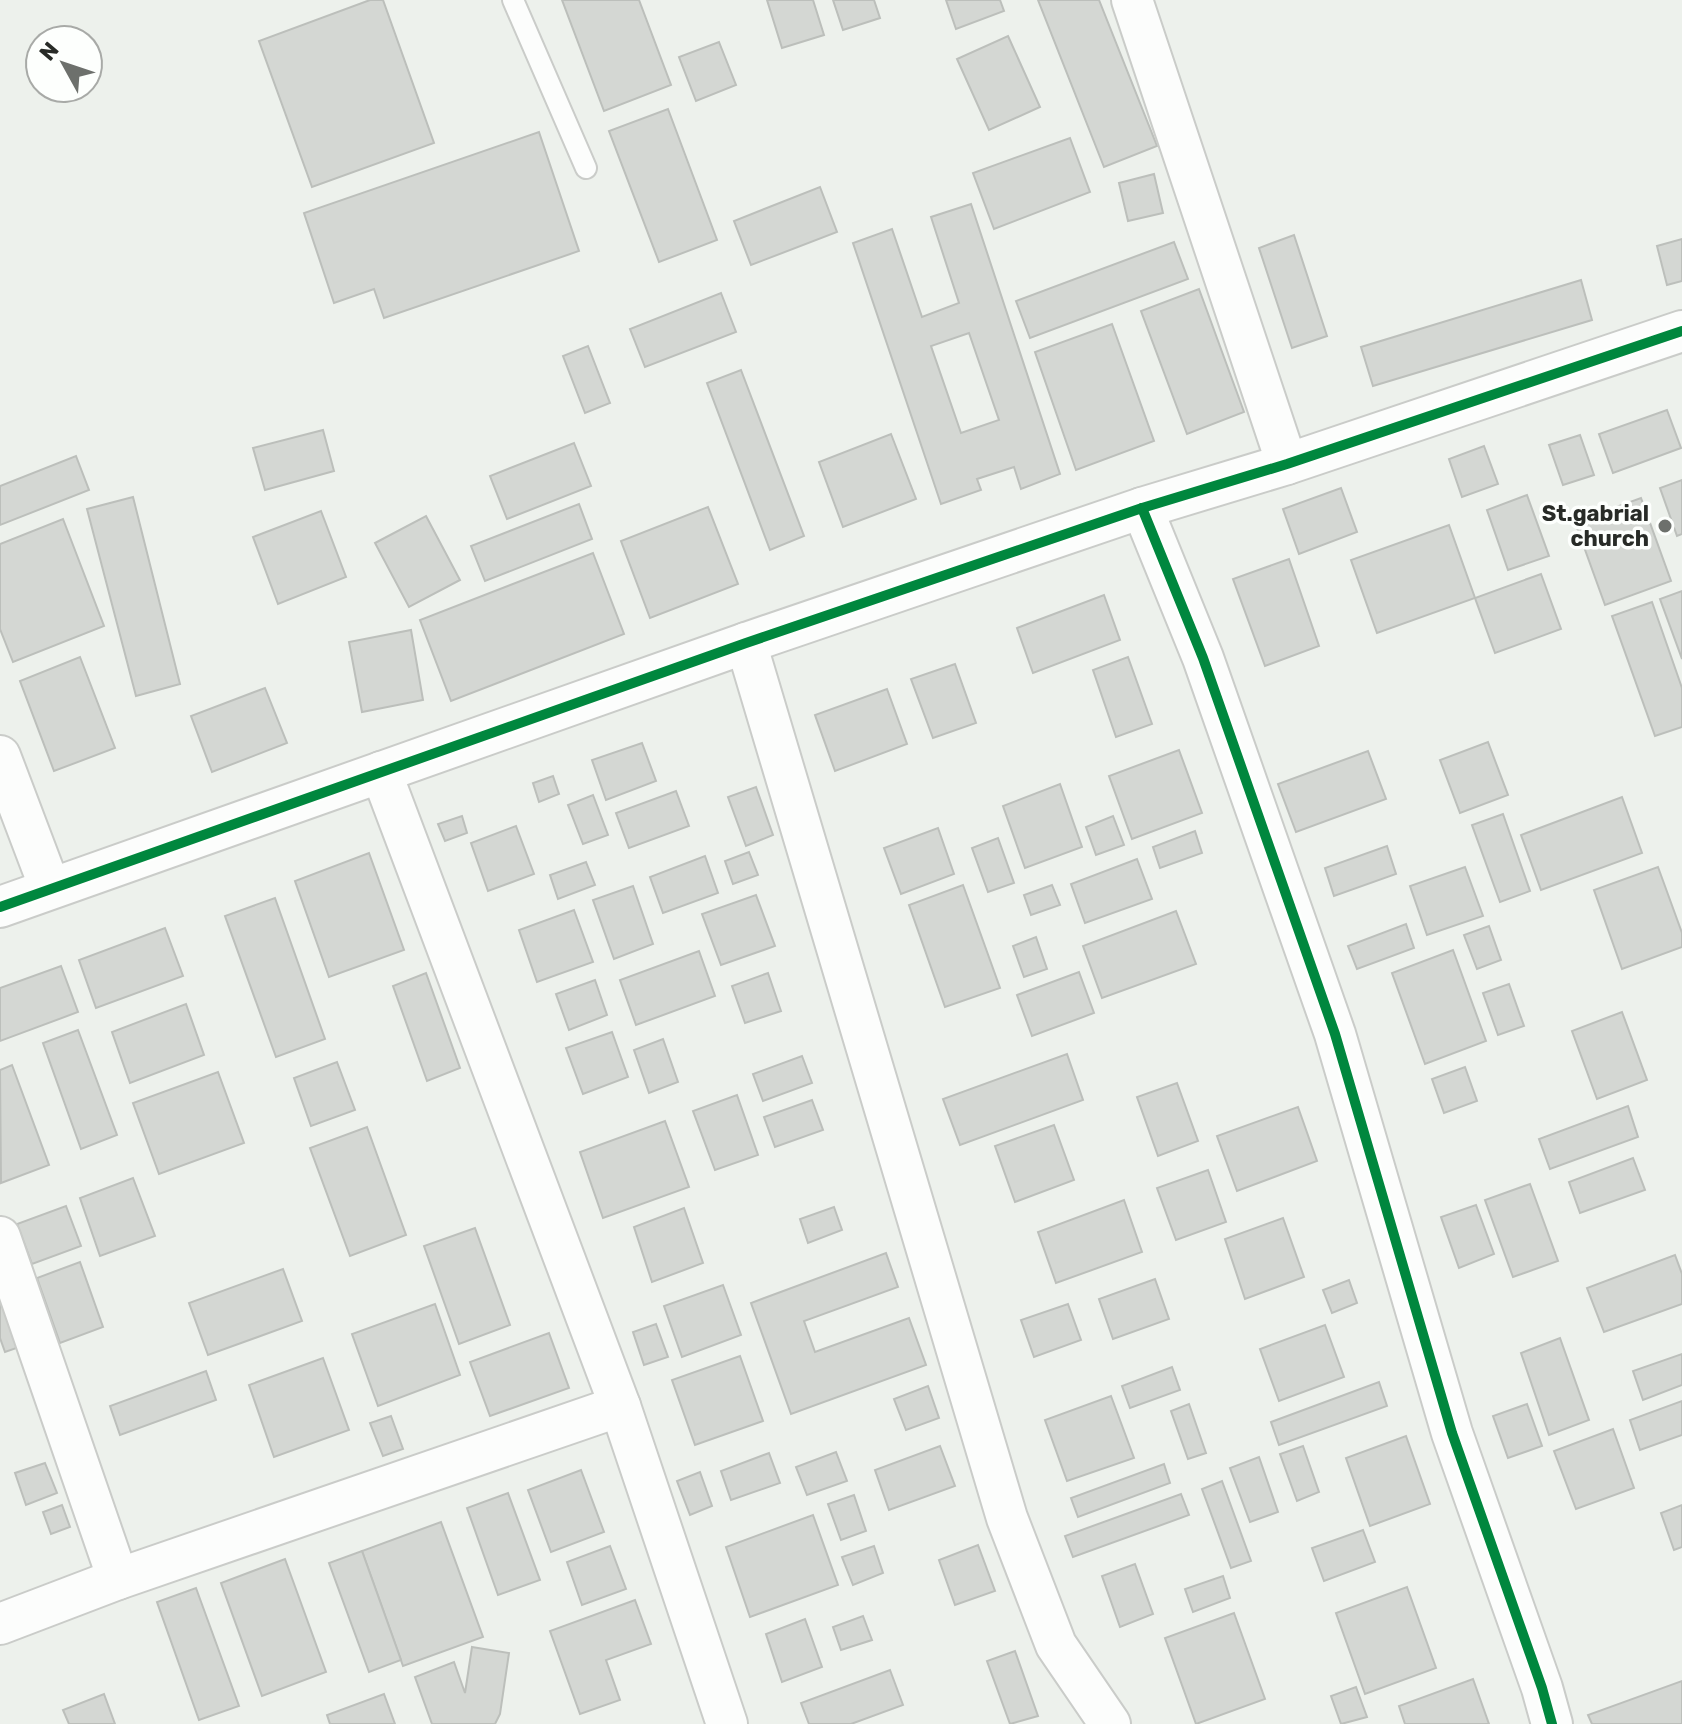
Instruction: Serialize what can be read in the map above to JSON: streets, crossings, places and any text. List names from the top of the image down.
{
  "places": ["St.gabrial church"],
  "north": "top left"
}
